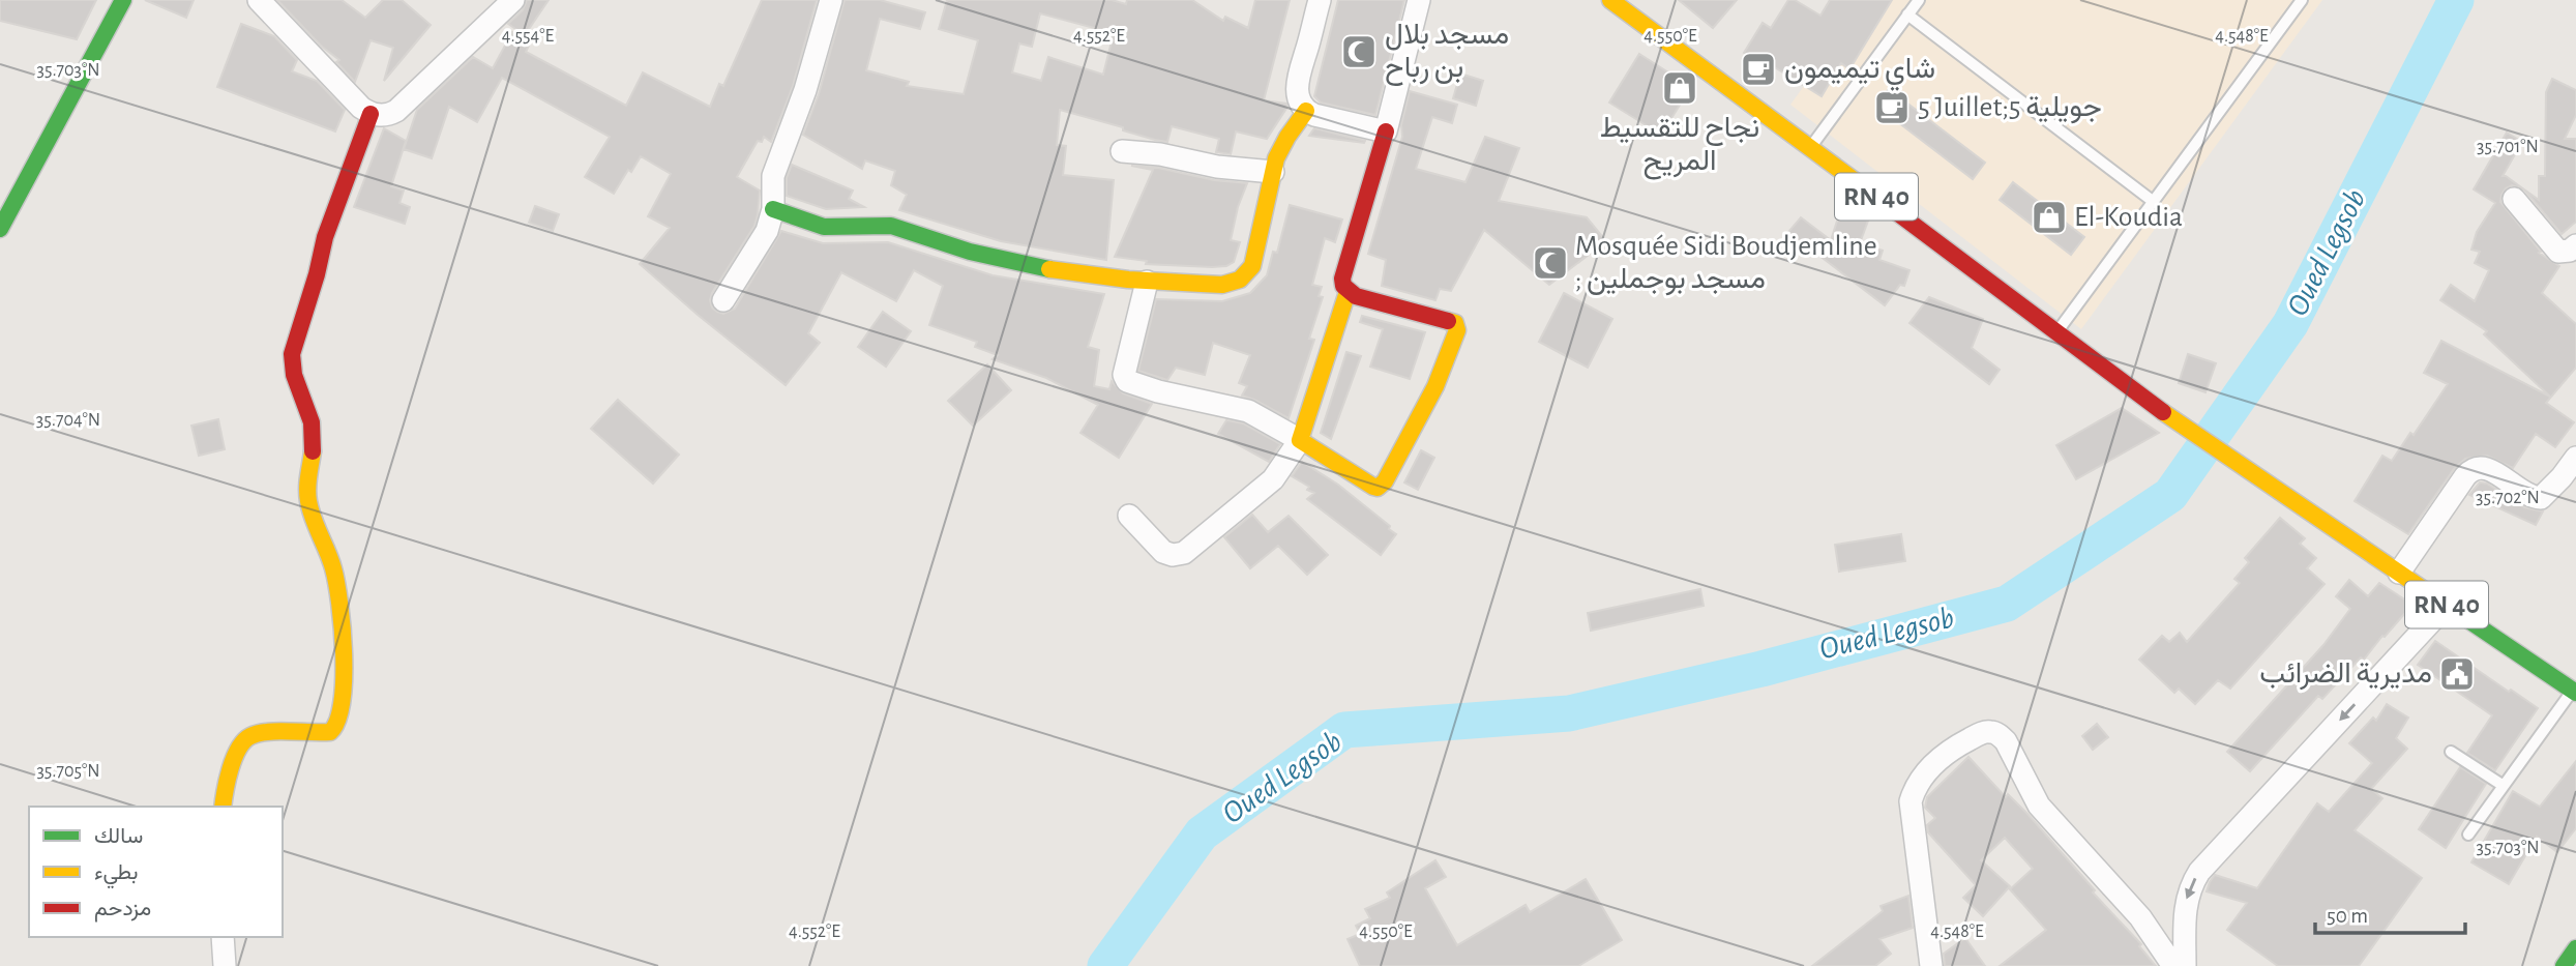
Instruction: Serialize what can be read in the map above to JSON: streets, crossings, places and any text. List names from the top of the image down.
{
  "streets": {
    "street": ["RN 40"]
  },
  "water": ["Oued Legsob"],
  "places": {
    "mosque": ["مسجد بلال بن رباح", "Mosquée Sidi Boudjemline ; مسجد بوجملين"],
    "cafe": ["شاي تيميمون", "5 Juillet;5 جويلية"],
    "shop": ["نجاح للتقسيط المريح", "El-Koudia"],
    "public building": ["مديرية الضرائب"]
  },
  "legend": ["سالك", "بطيء", "مزدحم"],
  "scale_bar": "50 m",
  "coordinates": [
    "4.554°E",
    "4.552°E",
    "4.550°E",
    "4.548°E",
    "35.703°N",
    "35.701°N",
    "35.704°N",
    "35.702°N",
    "35.705°N"
  ]
}
